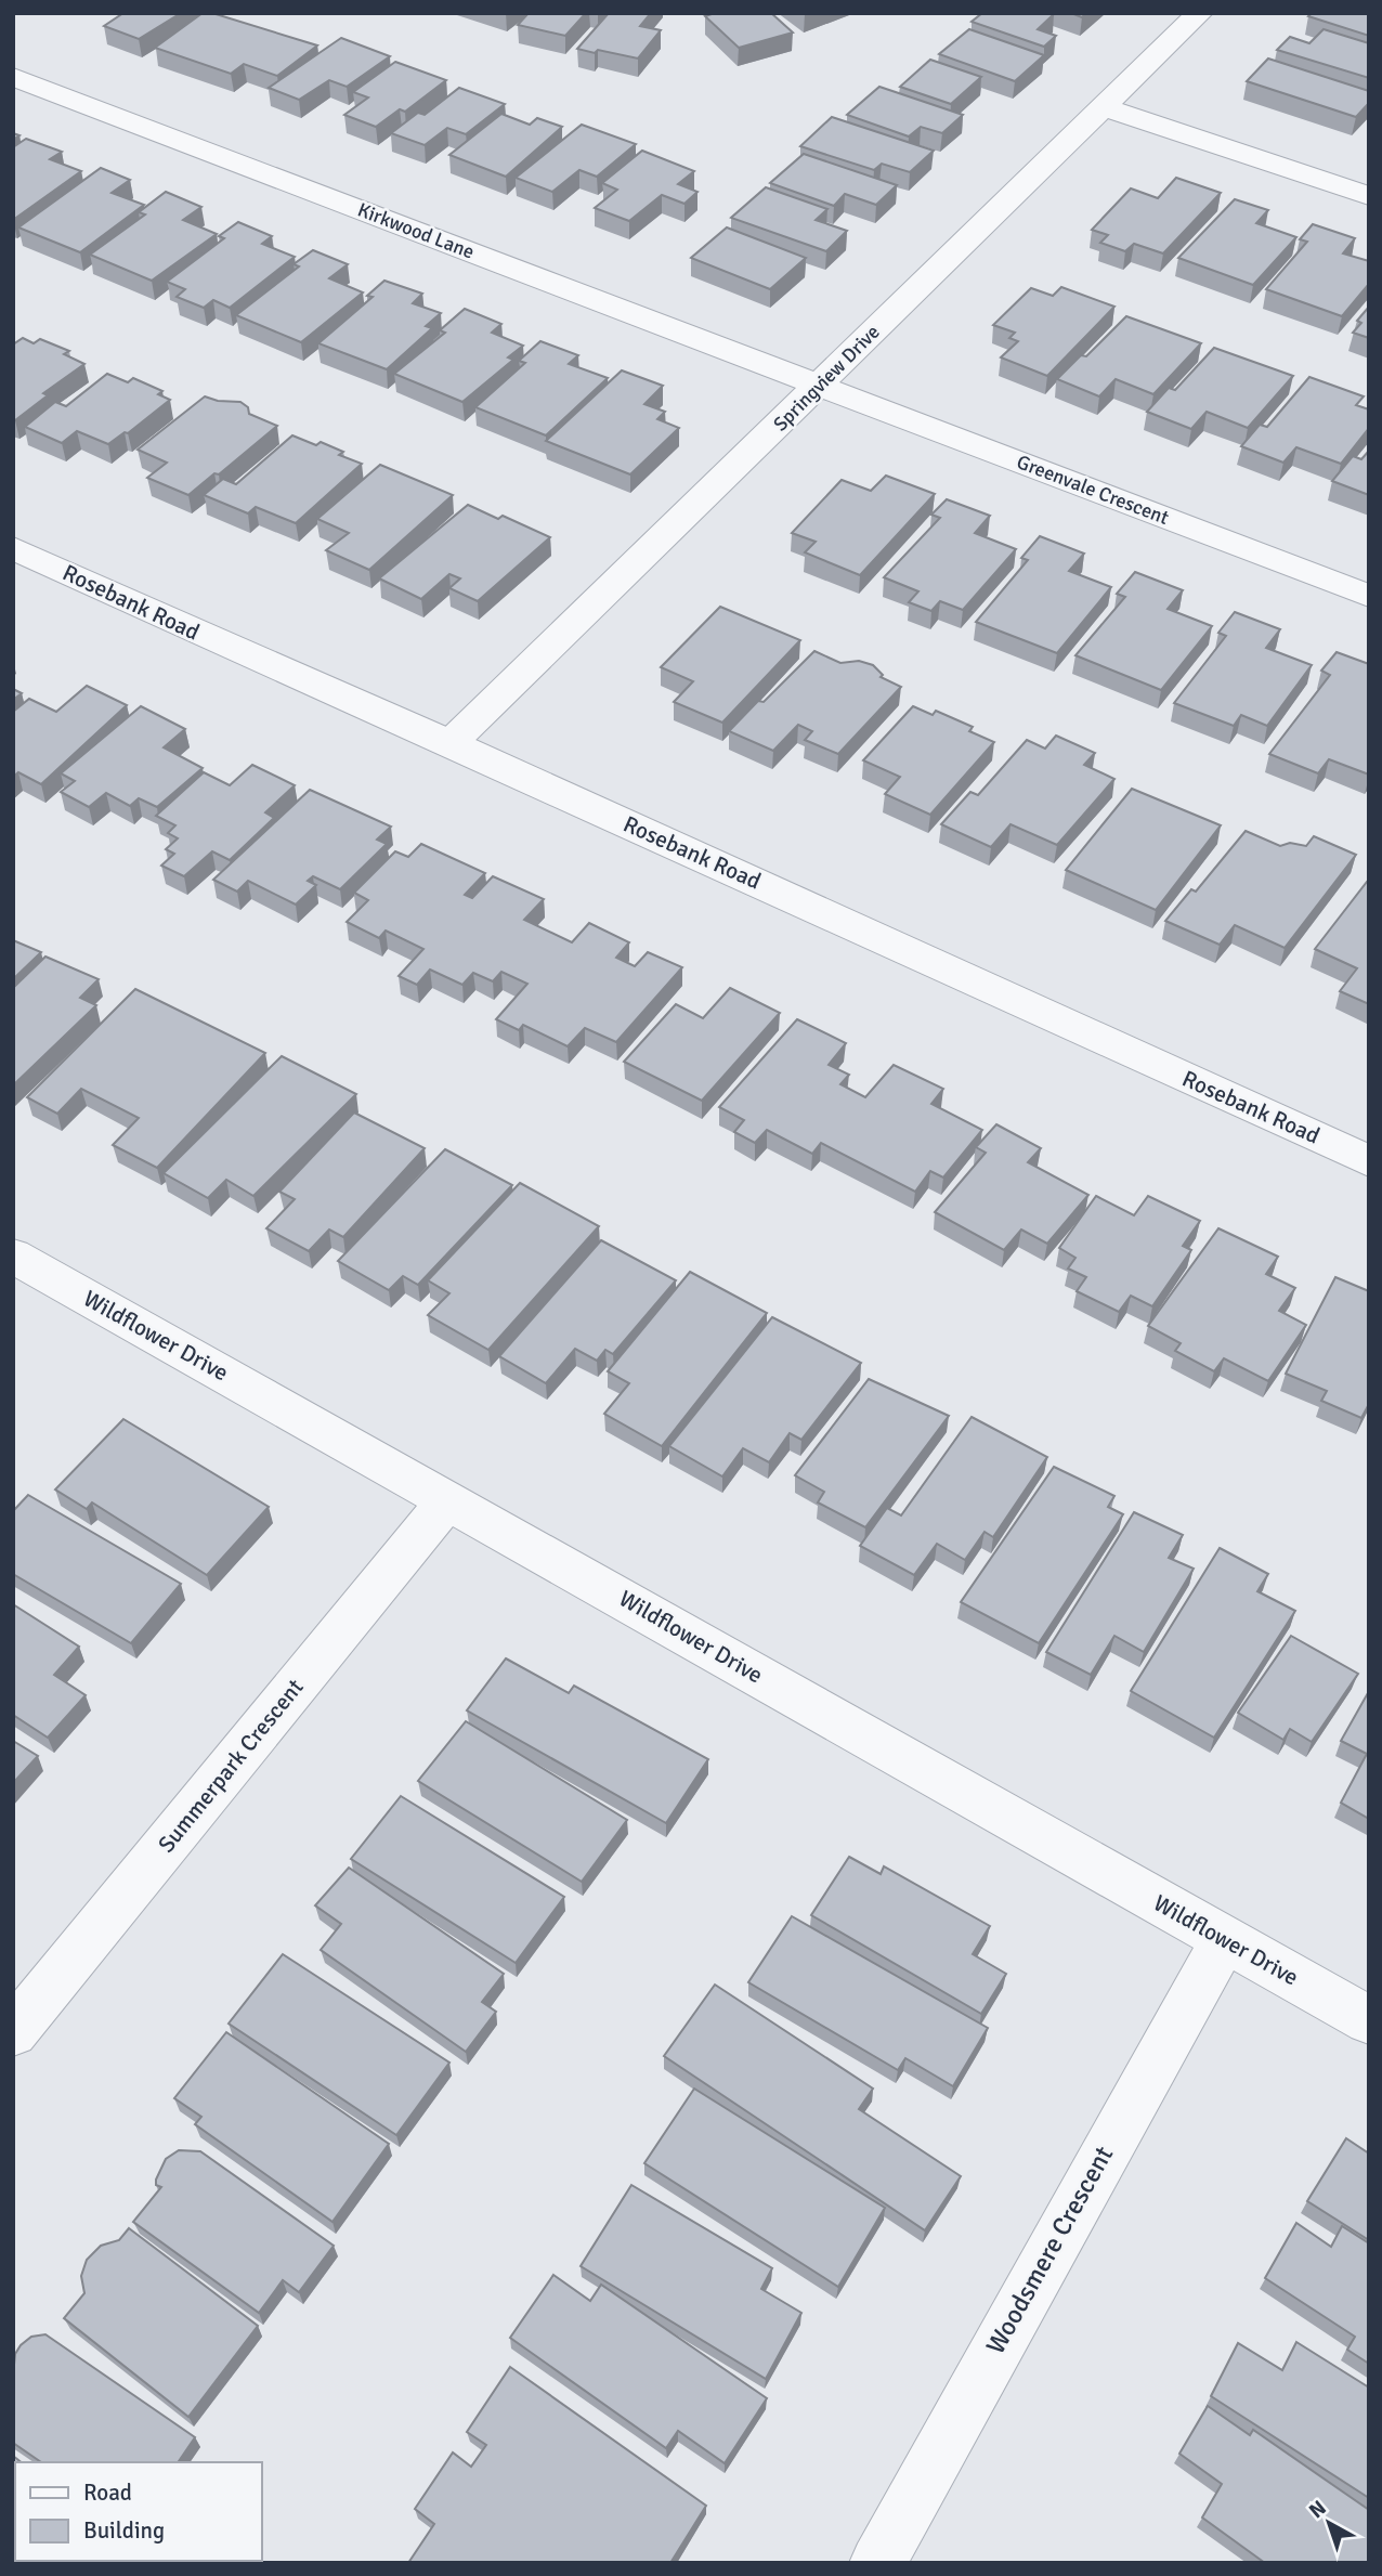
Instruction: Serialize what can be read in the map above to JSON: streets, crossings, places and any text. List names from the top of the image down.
{
  "streets": {
    "street": [
      "Kirkwood Lane",
      "Springview Drive",
      "Greenvale Crescent",
      "Rosebank Road",
      "Wildflower Drive",
      "Summerpark Crescent",
      "Woodsmere Crescent"
    ]
  },
  "crossings": [
    ["Kirkwood Lane", "Springview Drive"],
    ["Kirkwood Lane", "Greenvale Crescent"],
    ["Springview Drive", "Greenvale Crescent"],
    ["Springview Drive", "Rosebank Road"],
    ["Wildflower Drive", "Summerpark Crescent"],
    ["Wildflower Drive", "Woodsmere Crescent"]
  ],
  "legend": ["Road", "Building"],
  "north": "top left"
}
